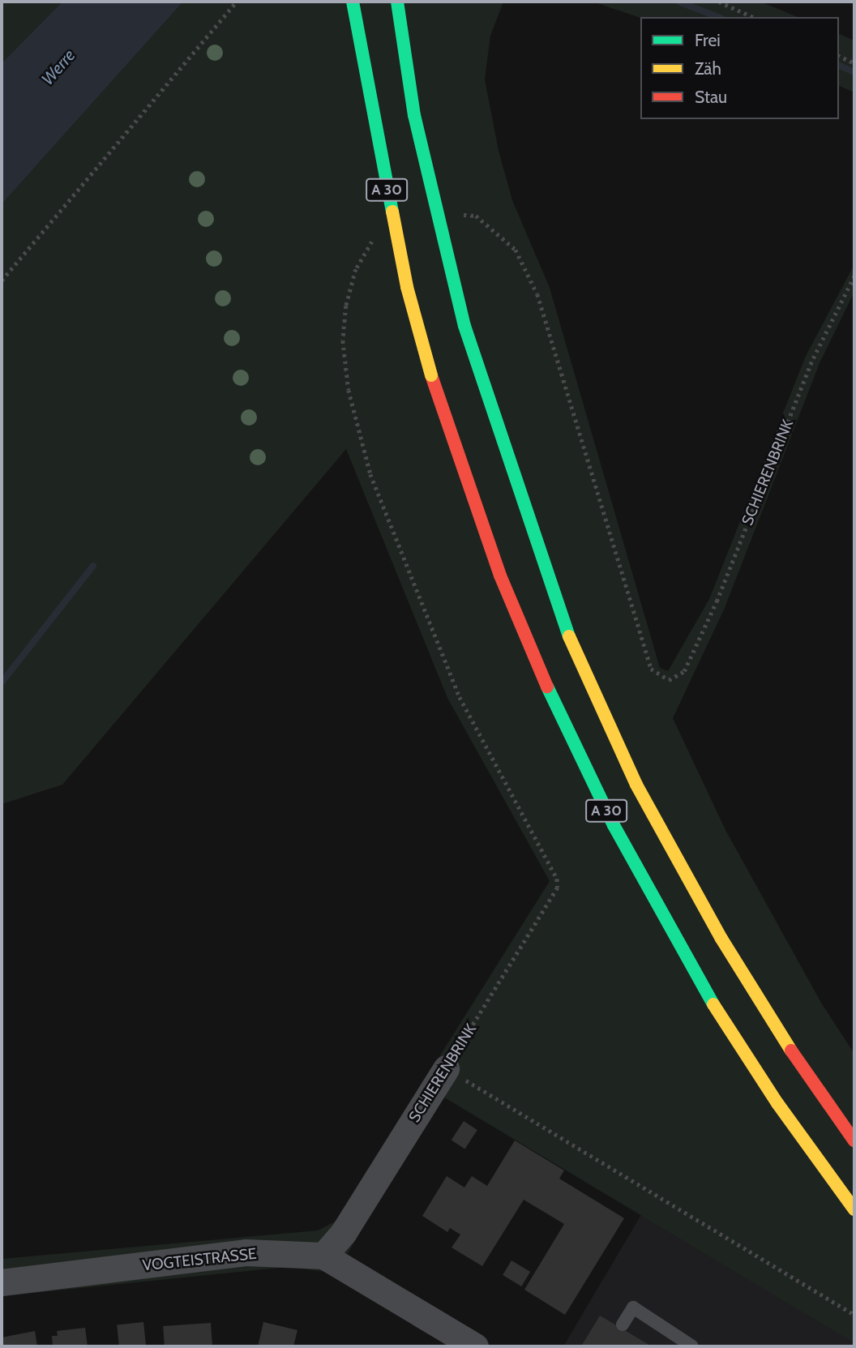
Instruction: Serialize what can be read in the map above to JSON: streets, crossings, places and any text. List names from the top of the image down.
{
  "streets": {
    "highway": ["A 30"],
    "street": ["SCHIERENBRINK", "VOGTEISTRASSE"]
  },
  "crossings": [
    ["SCHIERENBRINK", "VOGTEISTRASSE"]
  ],
  "water": ["Werre"],
  "legend": ["Frei", "Zäh", "Stau"]
}
